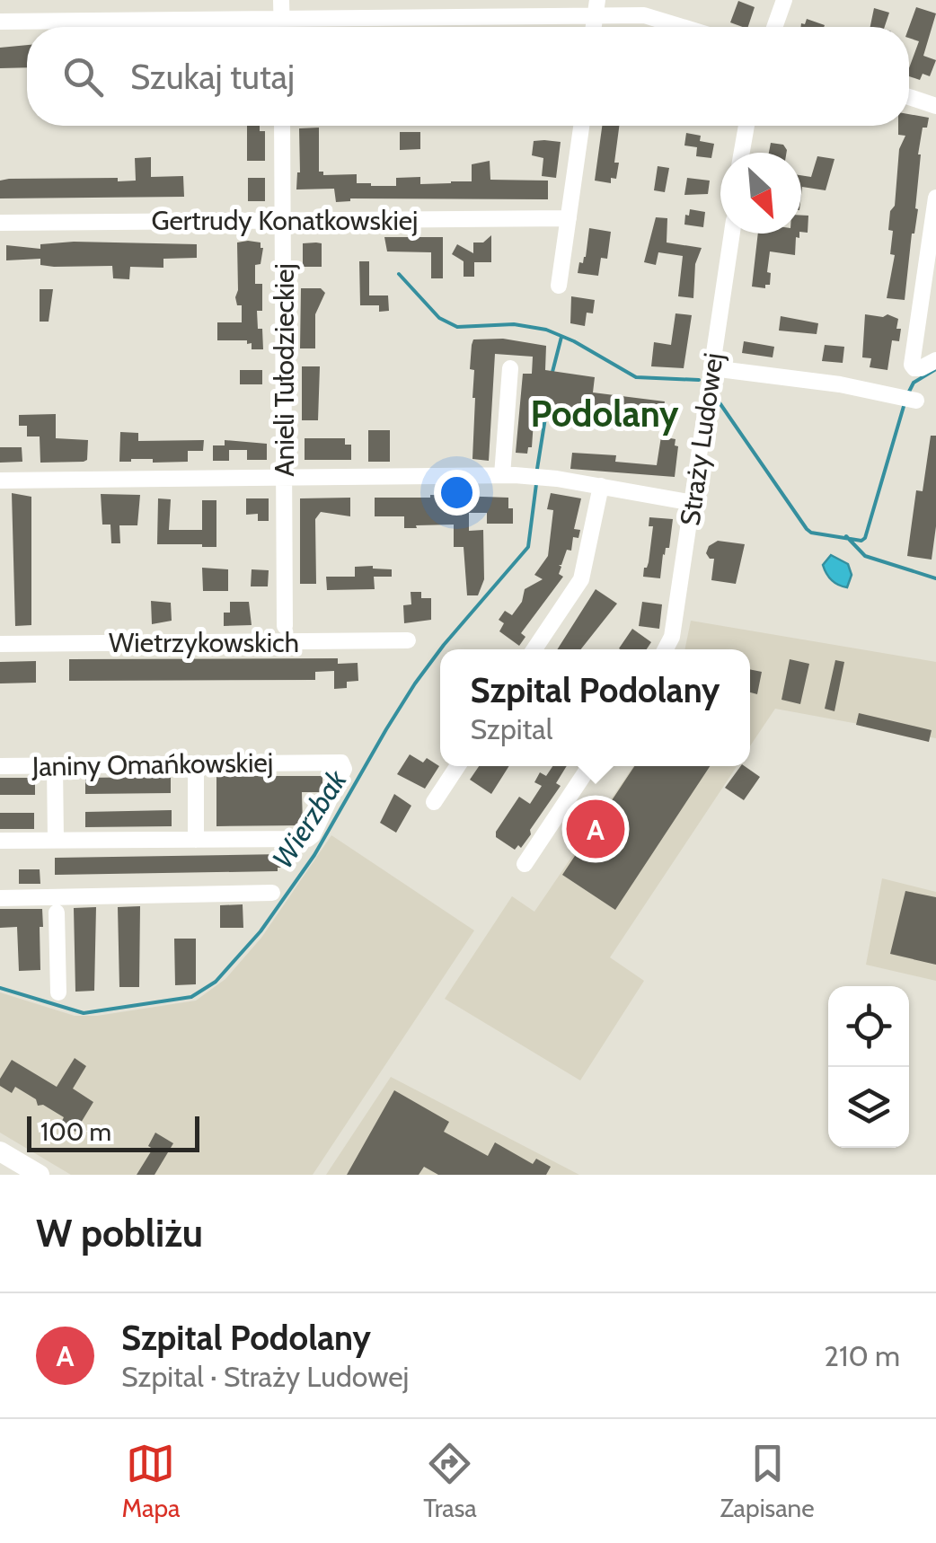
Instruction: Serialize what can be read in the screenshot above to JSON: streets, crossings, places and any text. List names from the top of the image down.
{
  "streets": {
    "street": [
      "Gertrudy Konatkowskiej",
      "Anieli Tułodzieckiej",
      "Straży Ludowej",
      "Wietrzykowskich",
      "Janiny Omańkowskiej"
    ]
  },
  "crossings": [
    ["Gertrudy Konatkowskiej", "Anieli Tułodzieckiej"]
  ],
  "districts": ["Podolany"],
  "water": ["Wierzbak"],
  "scale_bar": "100 m",
  "north": "bottom right",
  "page": {
    "search": "Szukaj tutaj",
    "popup": ["Szpital Podolany", "Szpital"],
    "pins": "A",
    "scale": "100 m",
    "heading": "W pobliżu",
    "list": [
      {
        "mark": "A",
        "name": "Szpital Podolany",
        "note": "Szpital · Straży Ludowej",
        "value": "210 m"
      }
    ],
    "nav": ["Mapa", "Trasa", "Zapisane"]
  }
}
